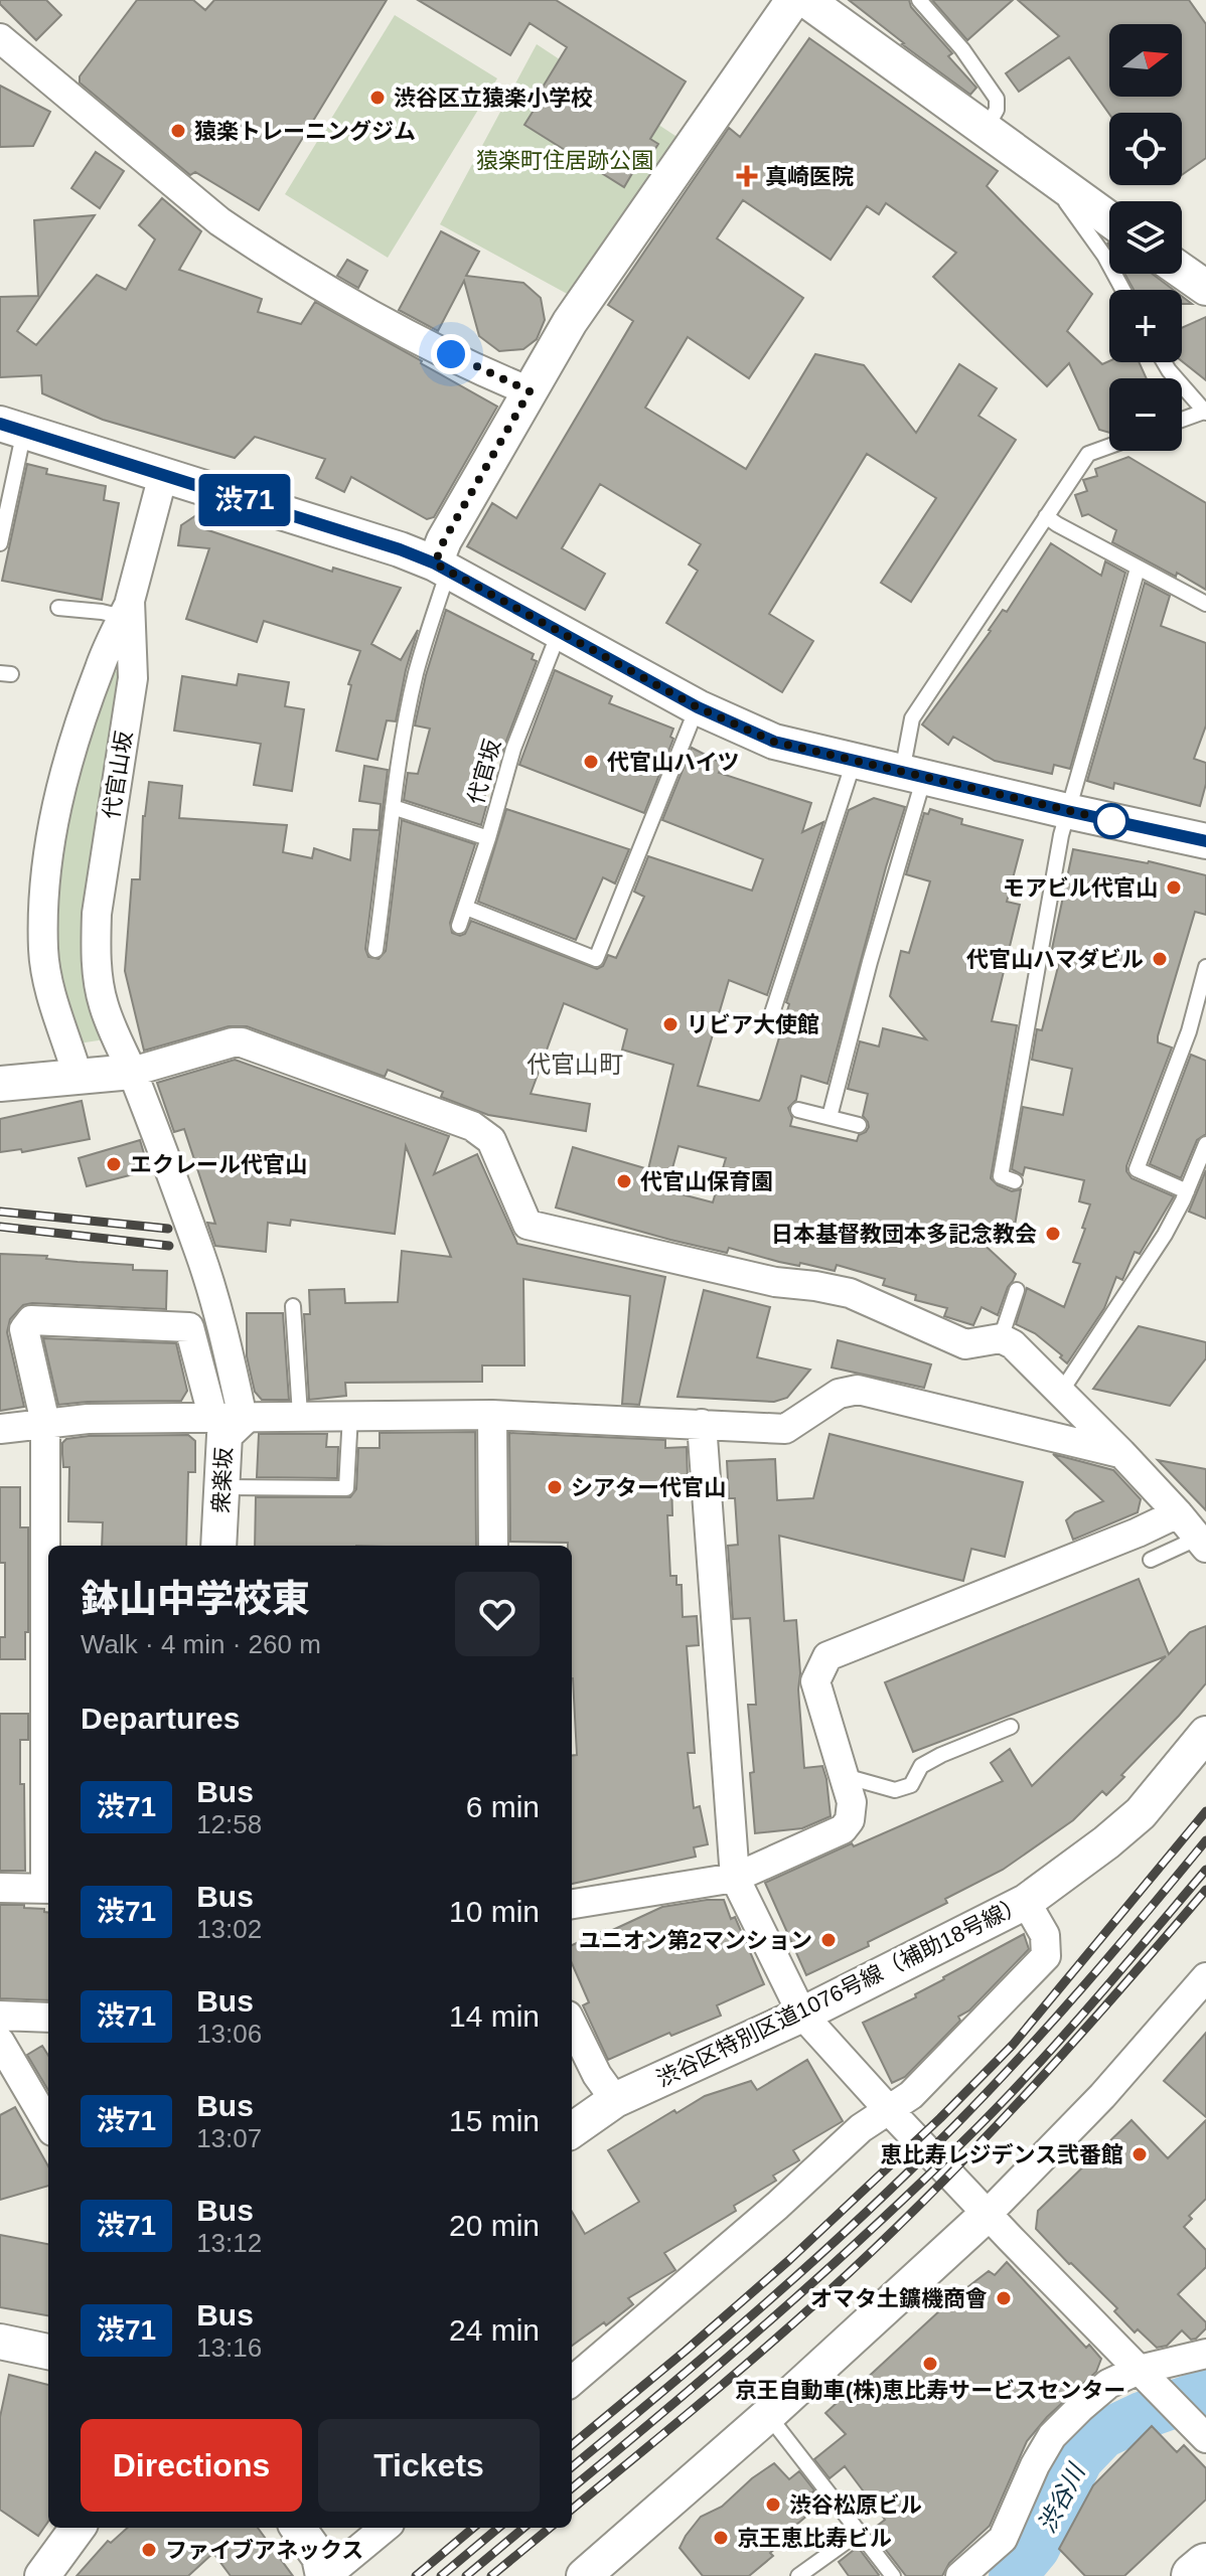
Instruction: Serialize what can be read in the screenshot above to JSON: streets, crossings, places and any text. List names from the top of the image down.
{
  "streets": {
    "street": ["代官山坂", "衆楽坂", "渋谷区特別区道1076号線（補助18号線）"],
    "lane": ["代官坂"]
  },
  "crossings": [
    ["代官山坂", "衆楽坂"]
  ],
  "districts": ["代官山町"],
  "water": ["渋谷川"],
  "parks": ["猿楽町住居跡公園"],
  "places": {
    "other": [
      "渋谷区立猿楽小学校",
      "猿楽トレーニングジム",
      "代官山ハイツ",
      "モアビル代官山",
      "代官山ハマダビル",
      "リビア大使館",
      "エクレール代官山",
      "代官山保育園",
      "日本基督教団本多記念教会",
      "シアター代官山",
      "ユニオン第2マンション",
      "恵比寿レジデンス弐番館",
      "オマタ土鑛機商會",
      "京王自動車(株)恵比寿サービスセンター",
      "渋谷松原ビル",
      "京王恵比寿ビル",
      "ファイブアネックス"
    ],
    "health": ["真崎医院"]
  },
  "lines": ["bus line 渋71"],
  "north": "right",
  "page": {
    "on_map": "渋71",
    "map_buttons": ["+", "−"],
    "heading": [
      ["鉢山中学校東", "Walk · 4 min · 260 m"],
      "Departures"
    ],
    "list": [
      {
        "mark": "渋71",
        "name": "Bus",
        "note": "12:58",
        "value": "6 min"
      },
      {
        "mark": "渋71",
        "name": "Bus",
        "note": "13:02",
        "value": "10 min"
      },
      {
        "mark": "渋71",
        "name": "Bus",
        "note": "13:06",
        "value": "14 min"
      },
      {
        "mark": "渋71",
        "name": "Bus",
        "note": "13:07",
        "value": "15 min"
      },
      {
        "mark": "渋71",
        "name": "Bus",
        "note": "13:12",
        "value": "20 min"
      },
      {
        "mark": "渋71",
        "name": "Bus",
        "note": "13:16",
        "value": "24 min"
      }
    ],
    "buttons": ["Directions", "Tickets"]
  }
}
